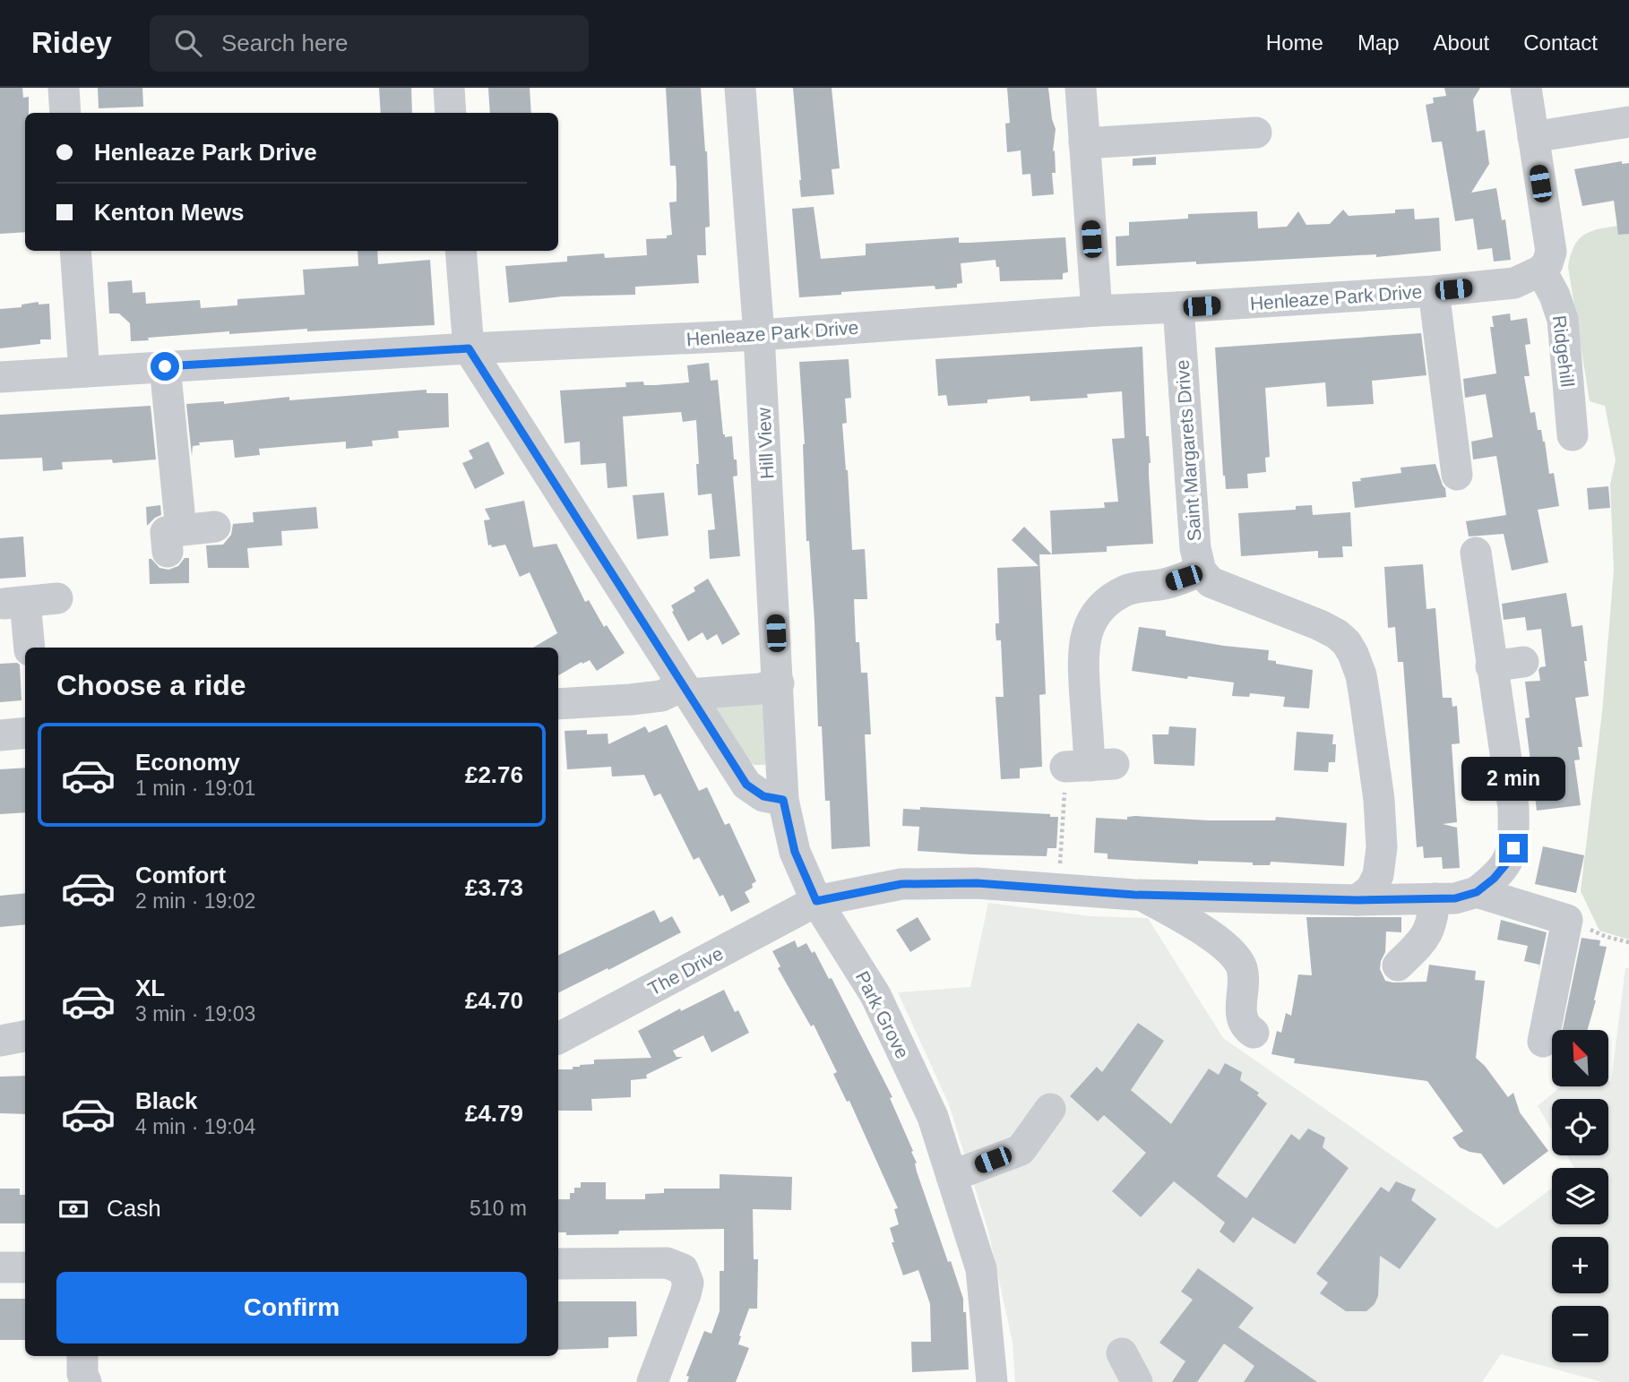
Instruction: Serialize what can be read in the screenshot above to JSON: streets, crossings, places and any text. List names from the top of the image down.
{
  "streets": {
    "street": [
      "Henleaze Park Drive",
      "Ridgehill",
      "Hill View",
      "Saint Margarets Drive",
      "The Drive",
      "Park Grove"
    ]
  },
  "crossings": [
    ["Henleaze Park Drive", "Ridgehill"],
    ["Henleaze Park Drive", "Hill View"],
    ["Henleaze Park Drive", "Saint Margarets Drive"],
    ["Hill View", "Park Grove"],
    ["The Drive", "Park Grove"]
  ],
  "north": "top left",
  "page": {
    "header": "Ridey",
    "search": "Search here",
    "nav": [
      "Home",
      "Map",
      "About",
      "Contact"
    ],
    "banner": ["Henleaze Park Drive", "Kenton Mews"],
    "heading": "Choose a ride",
    "list": [
      {
        "name": "Economy",
        "note": "1 min · 19:01",
        "value": "£2.76"
      },
      {
        "name": "Comfort",
        "note": "2 min · 19:02",
        "value": "£3.73"
      },
      {
        "name": "XL",
        "note": "3 min · 19:03",
        "value": "£4.70"
      },
      {
        "name": "Black",
        "note": "4 min · 19:04",
        "value": "£4.79"
      }
    ],
    "bubble": "2 min",
    "map_buttons": ["+", "−"],
    "pay": ["Cash", "510 m"],
    "buttons": "Confirm"
  }
}
